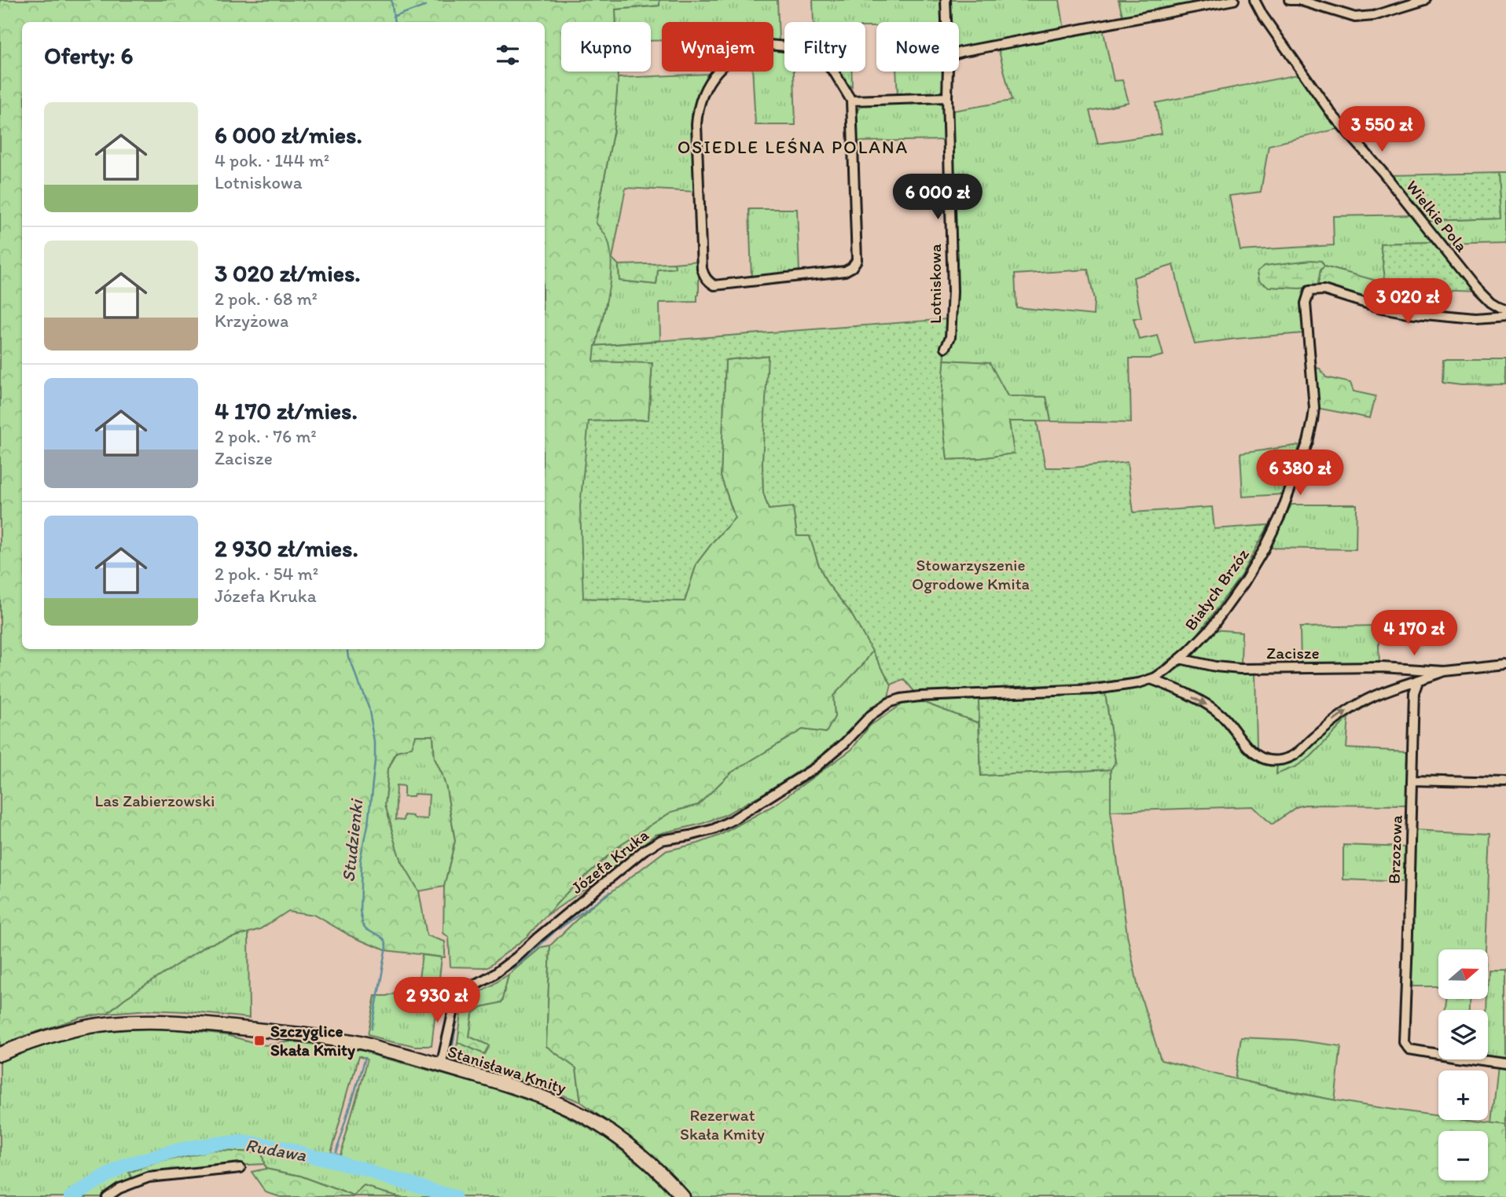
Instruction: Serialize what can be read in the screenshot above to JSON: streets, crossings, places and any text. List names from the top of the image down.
{
  "streets": {
    "main road": ["Stanisława Kmity"],
    "street": [
      "Wielkie Pola",
      "Lotniskowa",
      "Białych Brzóz",
      "Zacisze",
      "Brzozowa",
      "Józefa Kruka"
    ]
  },
  "crossings": [
    ["Białych Brzóz", "Zacisze"],
    ["Białych Brzóz", "Józefa Kruka"],
    ["Józefa Kruka", "Stanisława Kmity"]
  ],
  "districts": ["OSIEDLE LEŚNA POLANA"],
  "water": ["Studzienki", "Rudawa"],
  "parks": ["Stowarzyszenie Ogrodowe Kmita", "Las Zabierzowski", "Rezerwat Skała Kmity"],
  "places": {
    "transit": ["Szczyglice Skała Kmity"]
  },
  "north": "right",
  "page": {
    "chip": [
      "Kupno",
      "Wynajem",
      "Filtry",
      "Nowe"
    ],
    "heading": "Oferty: 6",
    "list": [
      {
        "name": "6 000 zł/mies.",
        "note": "4 pok. · 144 m² · Lotniskowa"
      },
      {
        "name": "3 020 zł/mies.",
        "note": "2 pok. · 68 m² · Krzyżowa"
      },
      {
        "name": "4 170 zł/mies.",
        "note": "2 pok. · 76 m² · Zacisze"
      },
      {
        "name": "2 930 zł/mies.",
        "note": "2 pok. · 54 m² · Józefa Kruka"
      }
    ],
    "price": [
      "3 550 zł",
      "6 000 zł",
      "3 020 zł",
      "6 380 zł",
      "4 170 zł",
      "2 930 zł"
    ],
    "map_buttons": ["+", "−"]
  }
}
